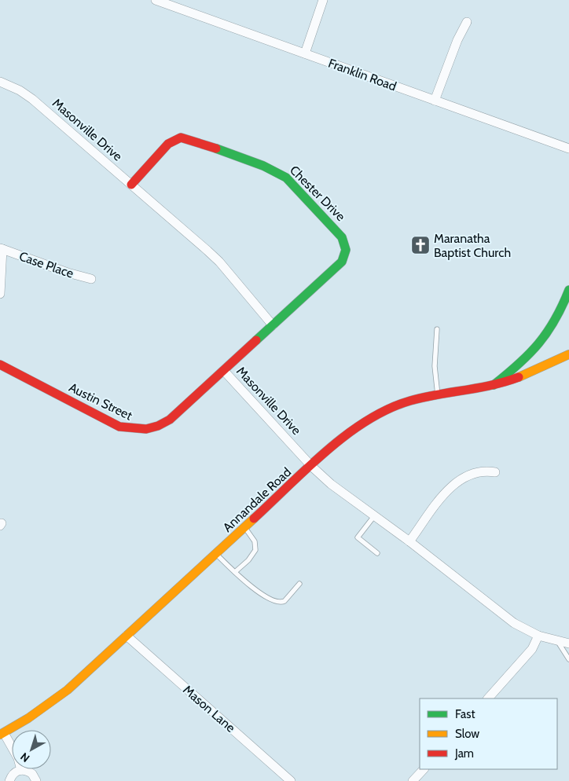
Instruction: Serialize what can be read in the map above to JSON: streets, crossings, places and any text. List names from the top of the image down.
{
  "streets": {
    "main road": [
      "Masonville Drive",
      "Chester Drive",
      "Austin Street",
      "Annandale Road"
    ],
    "street": ["Franklin Road", "Case Place", "Mason Lane"]
  },
  "crossings": [
    ["Masonville Drive", "Chester Drive"],
    ["Masonville Drive", "Austin Street"],
    ["Masonville Drive", "Annandale Road"],
    ["Annandale Road", "Mason Lane"]
  ],
  "places": {
    "church": ["Maranatha Baptist Church"]
  },
  "legend": ["Fast", "Slow", "Jam"],
  "north": "bottom left"
}
